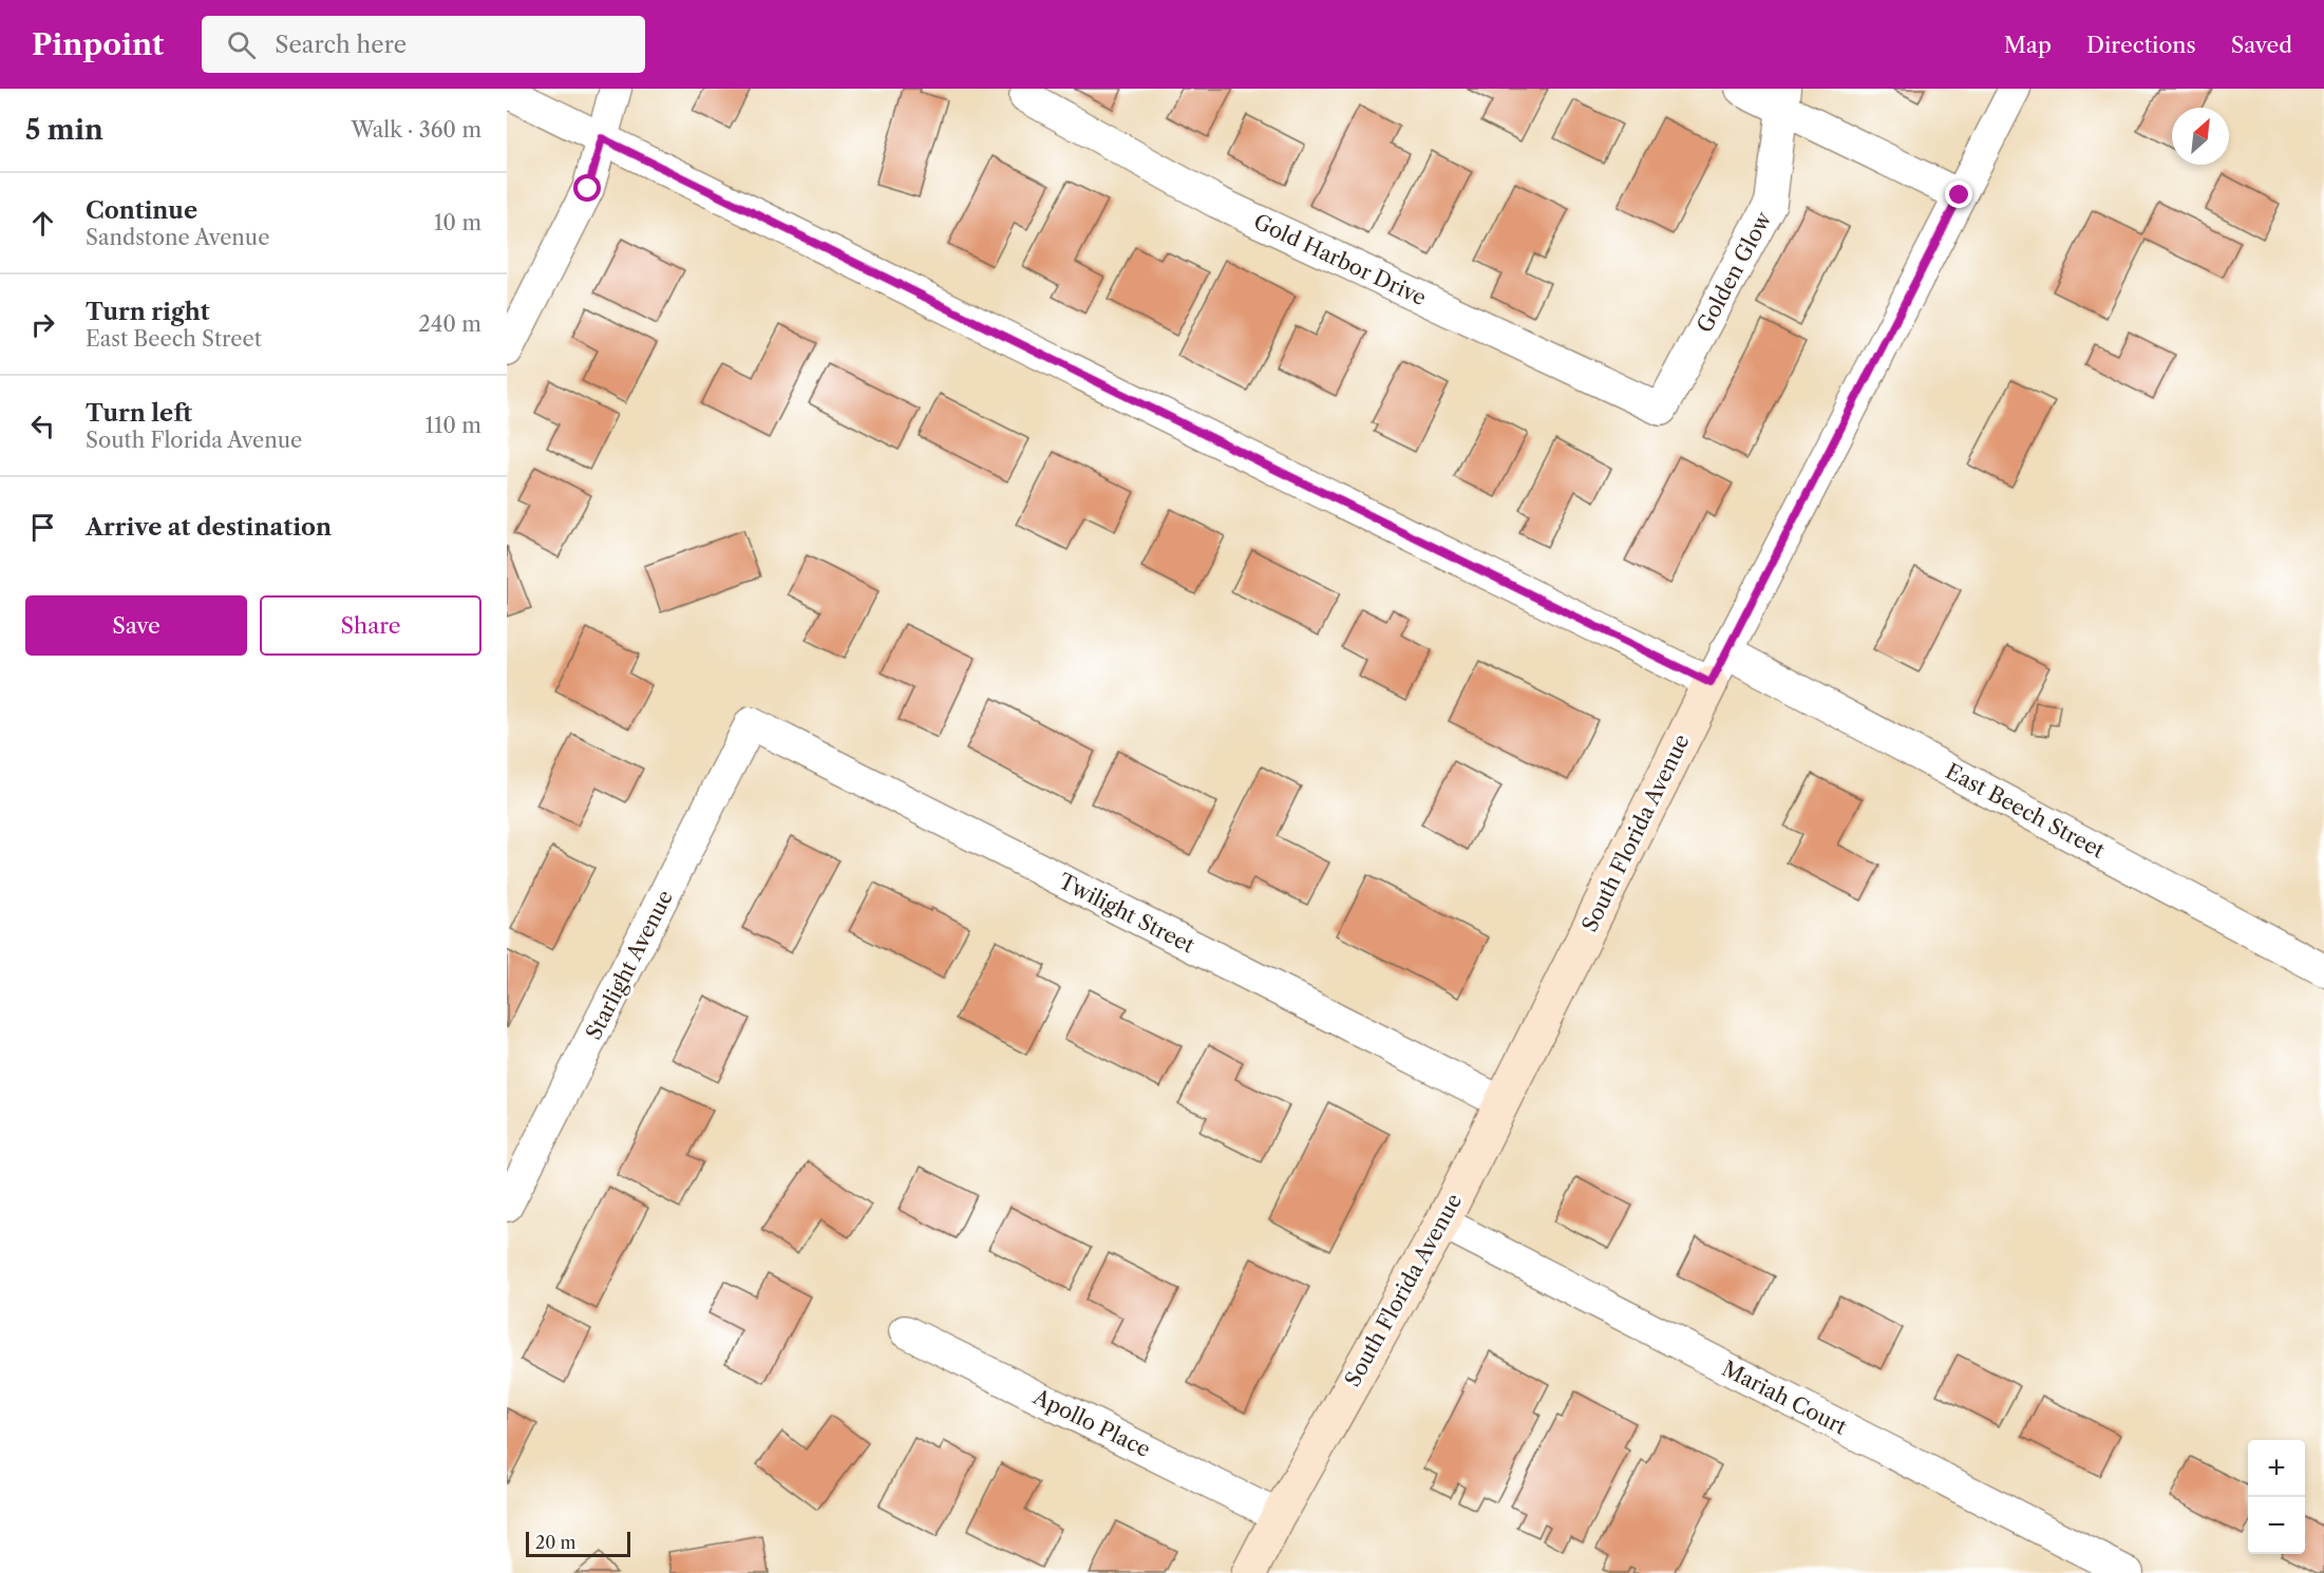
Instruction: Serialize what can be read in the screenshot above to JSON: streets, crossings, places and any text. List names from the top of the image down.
{
  "streets": {
    "street": [
      "Gold Harbor Drive",
      "Golden Glow",
      "East Beech Street",
      "South Florida Avenue",
      "Twilight Street",
      "Starlight Avenue",
      "Mariah Court",
      "Apollo Place"
    ]
  },
  "crossings": [
    ["Gold Harbor Drive", "Golden Glow"],
    ["East Beech Street", "South Florida Avenue"],
    ["South Florida Avenue", "Twilight Street"],
    ["South Florida Avenue", "Mariah Court"],
    ["South Florida Avenue", "Apollo Place"],
    ["Twilight Street", "Starlight Avenue"]
  ],
  "scale_bar": "20 m",
  "north": "top right",
  "page": {
    "header": "Pinpoint",
    "search": "Search here",
    "nav": ["Map", "Directions", "Saved"],
    "heading": ["5 min", "Walk · 360 m"],
    "list": [
      ["Continue", "Sandstone Avenue", "10 m"],
      ["Turn right", "East Beech Street", "240 m"],
      ["Turn left", "South Florida Avenue", "110 m"],
      "Arrive at destination"
    ],
    "buttons": ["Save", "Share"],
    "map_buttons": ["+", "−"],
    "scale": "20 m"
  }
}
